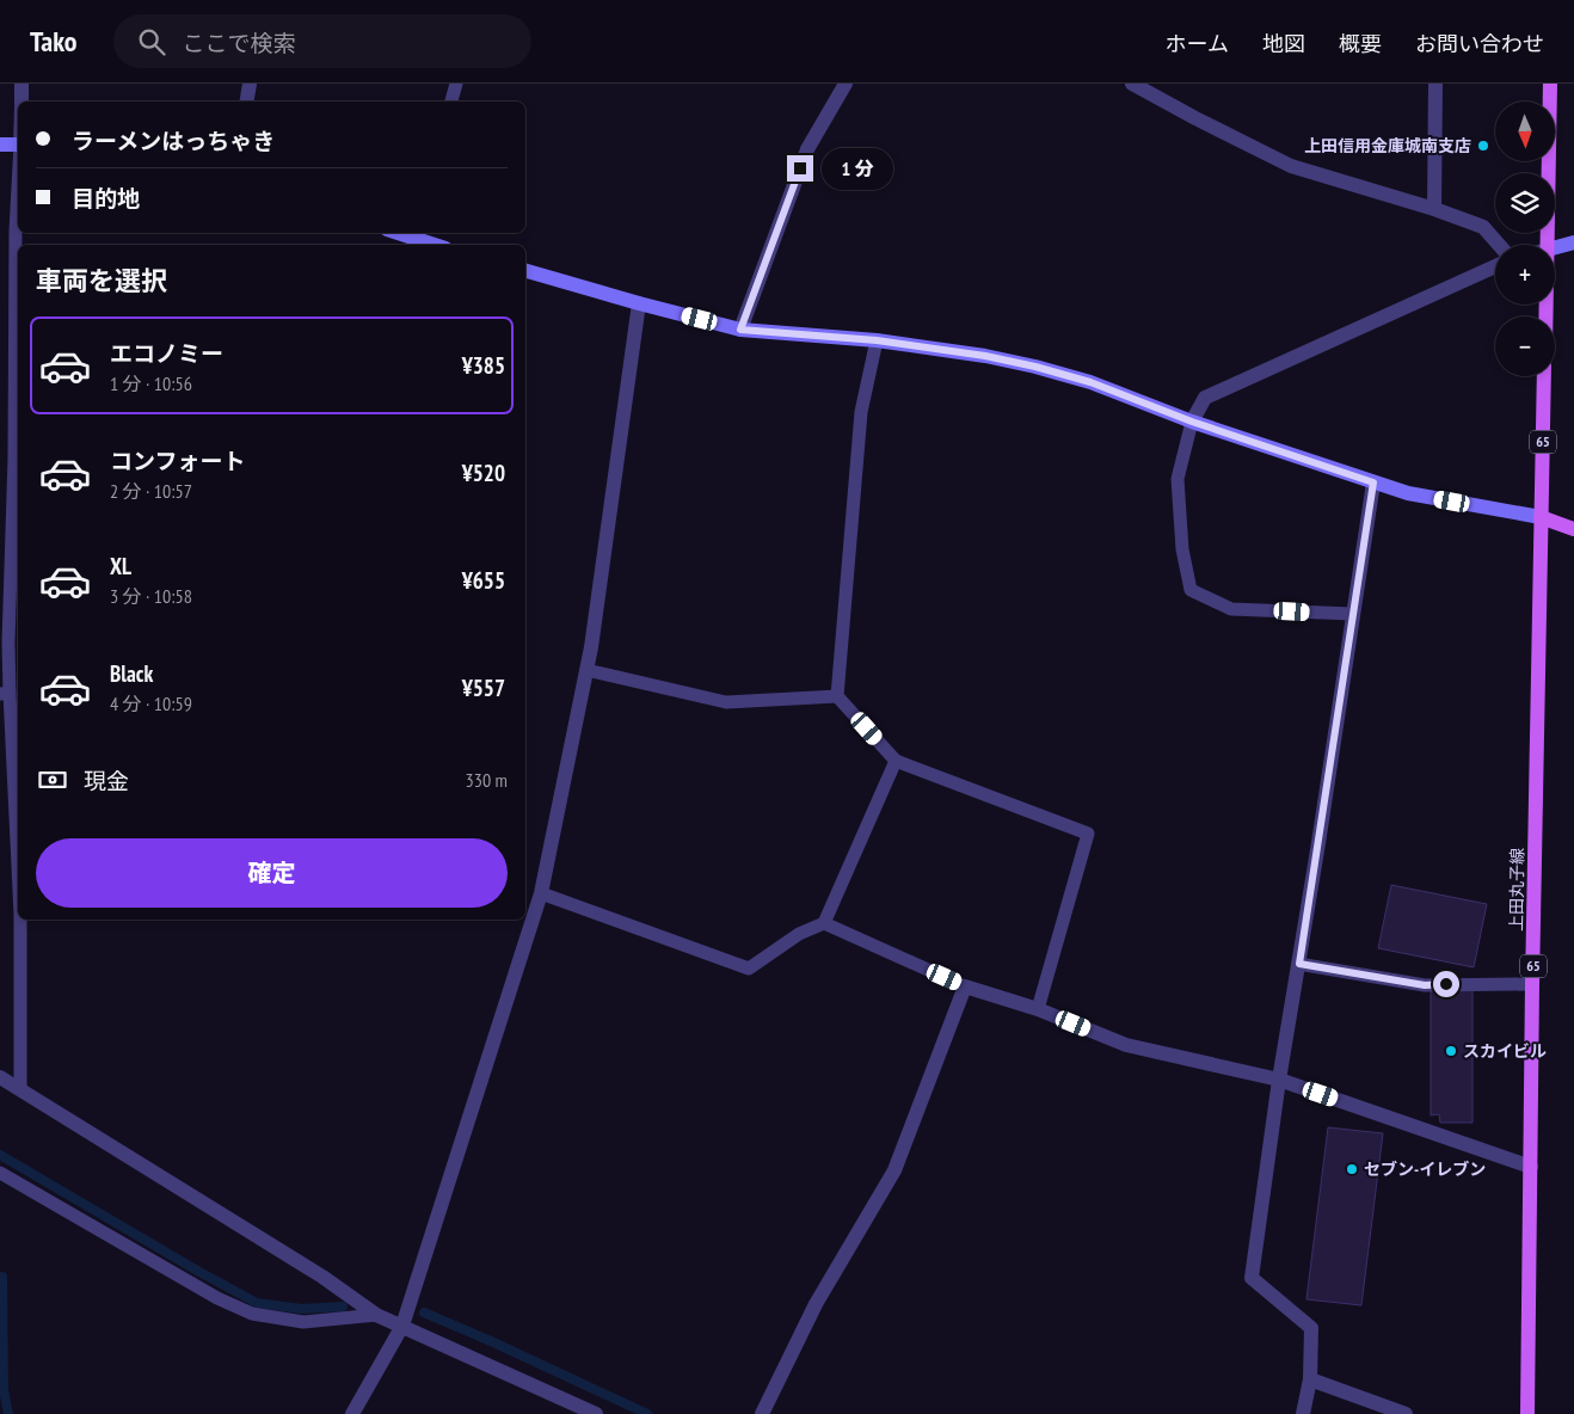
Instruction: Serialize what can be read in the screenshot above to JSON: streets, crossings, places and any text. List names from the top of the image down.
{
  "streets": {
    "main road": ["65", "上田丸子線"]
  },
  "places": ["上田信用金庫城南支店", "スカイビル", "セブン-イレブン"],
  "north": "bottom",
  "page": {
    "header": "Tako",
    "search": "ここで検索",
    "nav": [
      "ホーム",
      "地図",
      "概要",
      "お問い合わせ"
    ],
    "map_buttons": ["+", "−"],
    "banner": ["ラーメンはっちゃき", "目的地"],
    "bubble": "1 分",
    "heading": "車両を選択",
    "list": [
      {
        "name": "エコノミー",
        "note": "1 分 · 10:56",
        "value": "¥385"
      },
      {
        "name": "コンフォート",
        "note": "2 分 · 10:57",
        "value": "¥520"
      },
      {
        "name": "XL",
        "note": "3 分 · 10:58",
        "value": "¥655"
      },
      {
        "name": "Black",
        "note": "4 分 · 10:59",
        "value": "¥557"
      }
    ],
    "pay": ["現金", "330 m"],
    "buttons": "確定"
  }
}
